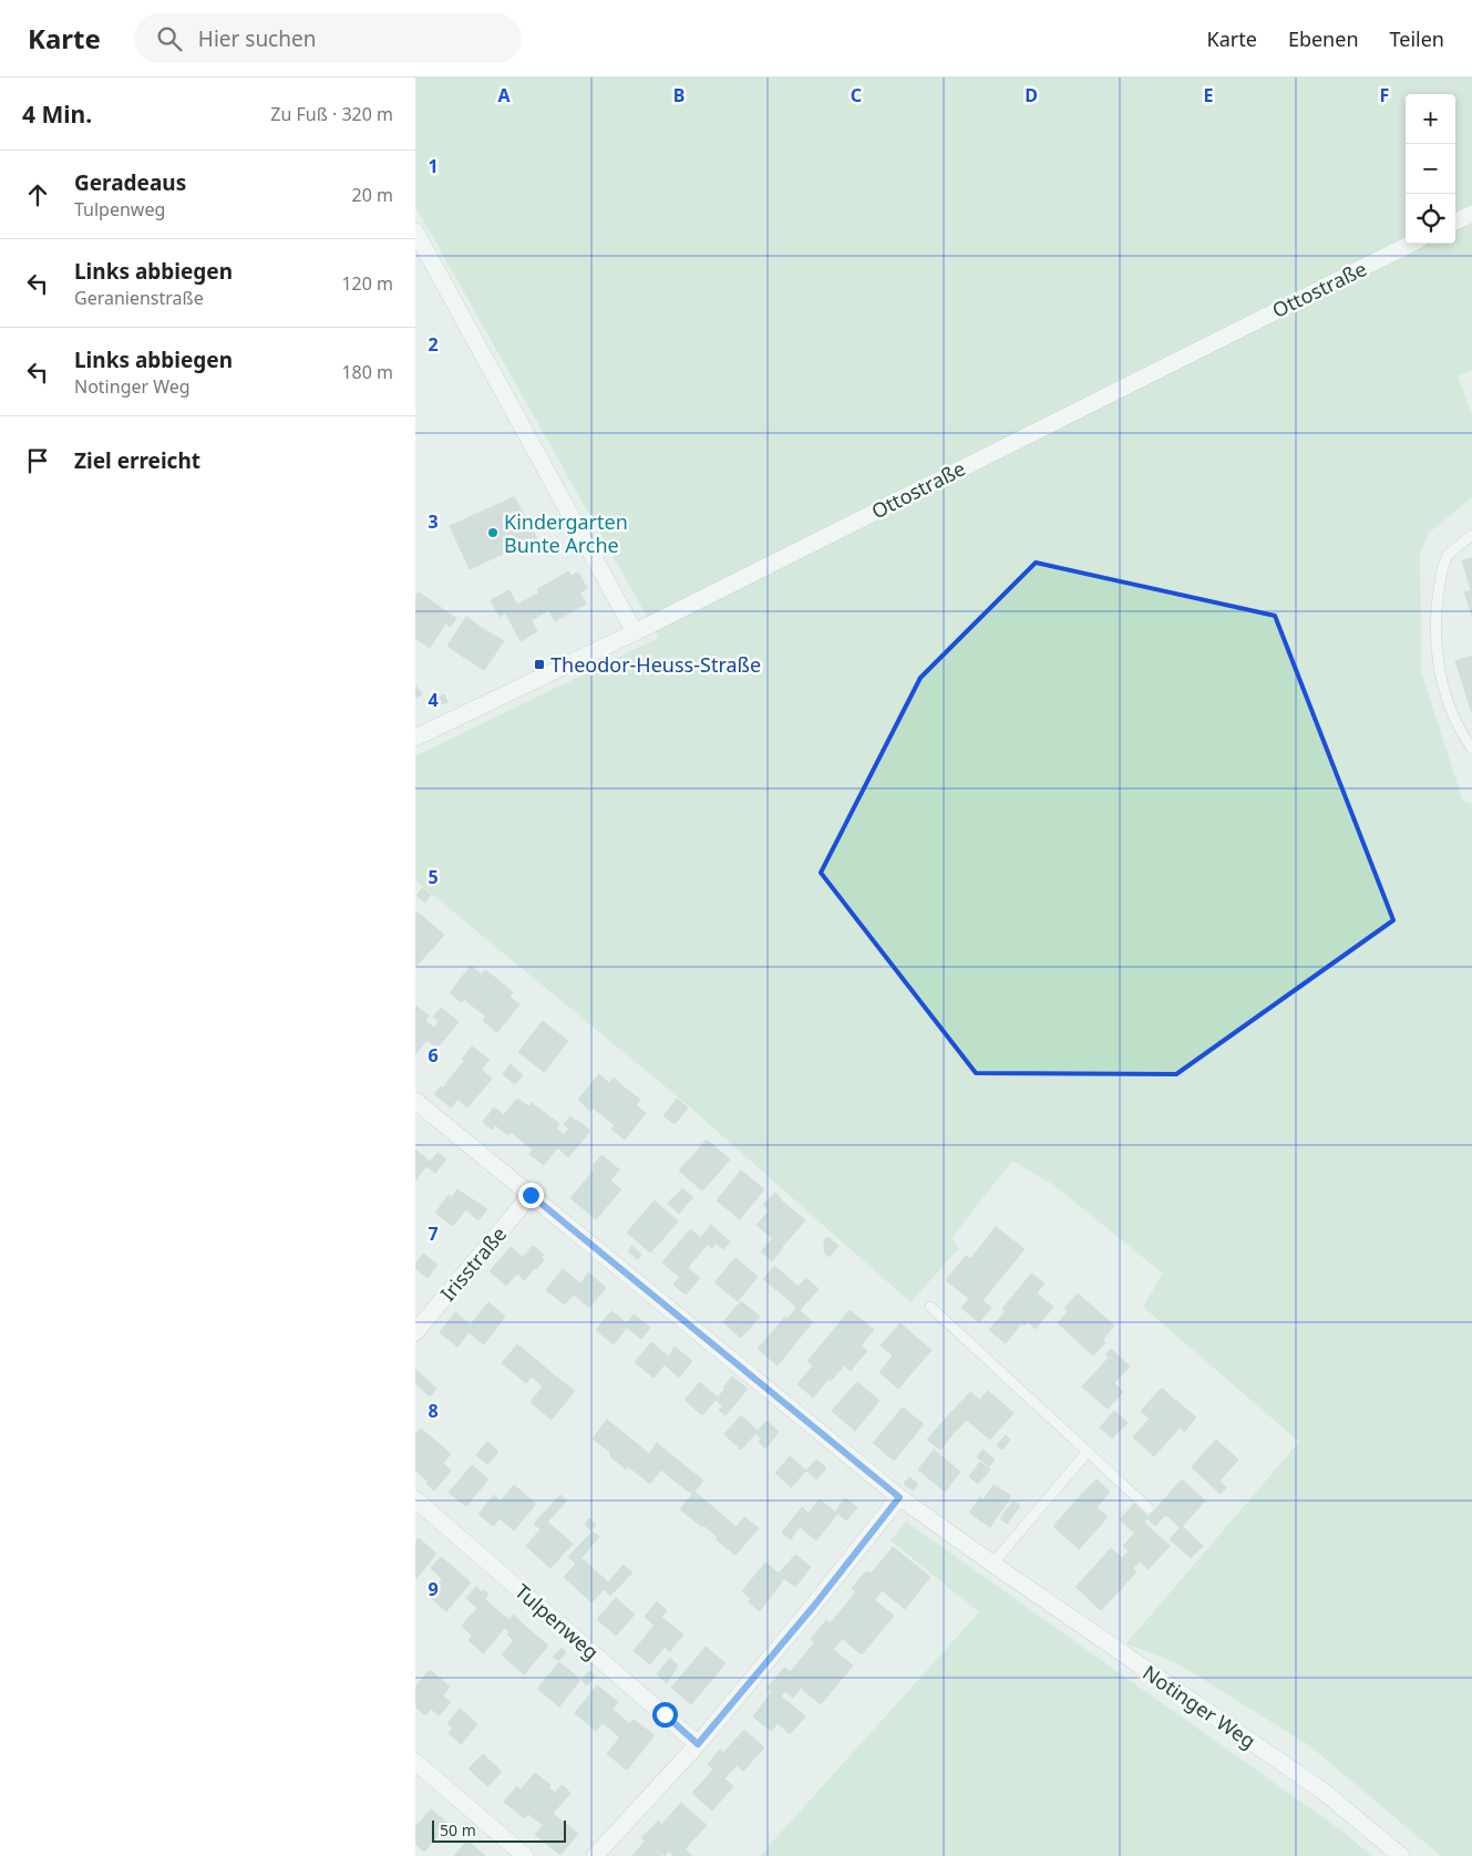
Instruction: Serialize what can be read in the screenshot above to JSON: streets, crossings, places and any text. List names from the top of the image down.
{
  "streets": {
    "street": [
      "Ottostraße",
      "Irisstraße",
      "Tulpenweg",
      "Notinger Weg"
    ]
  },
  "crossings": [
    ["Irisstraße", "Notinger Weg"]
  ],
  "places": {
    "other": ["Kindergarten Bunte Arche"],
    "transit": ["Theodor-Heuss-Straße"]
  },
  "scale_bar": "50 m",
  "page": {
    "header": "Karte",
    "search": "Hier suchen",
    "nav": ["Karte", "Ebenen", "Teilen"],
    "heading": ["4 Min.", "Zu Fuß · 320 m"],
    "map_buttons": ["+", "−"],
    "list": [
      ["Geradeaus", "Tulpenweg", "20 m"],
      ["Links abbiegen", "Geranienstraße", "120 m"],
      ["Links abbiegen", "Notinger Weg", "180 m"],
      "Ziel erreicht"
    ],
    "scale": "50 m"
  },
  "grid": {
    "columns": [
      "A",
      "B",
      "C",
      "D",
      "E",
      "F"
    ],
    "rows": [
      "1",
      "2",
      "3",
      "4",
      "5",
      "6",
      "7",
      "8",
      "9"
    ]
  }
}
